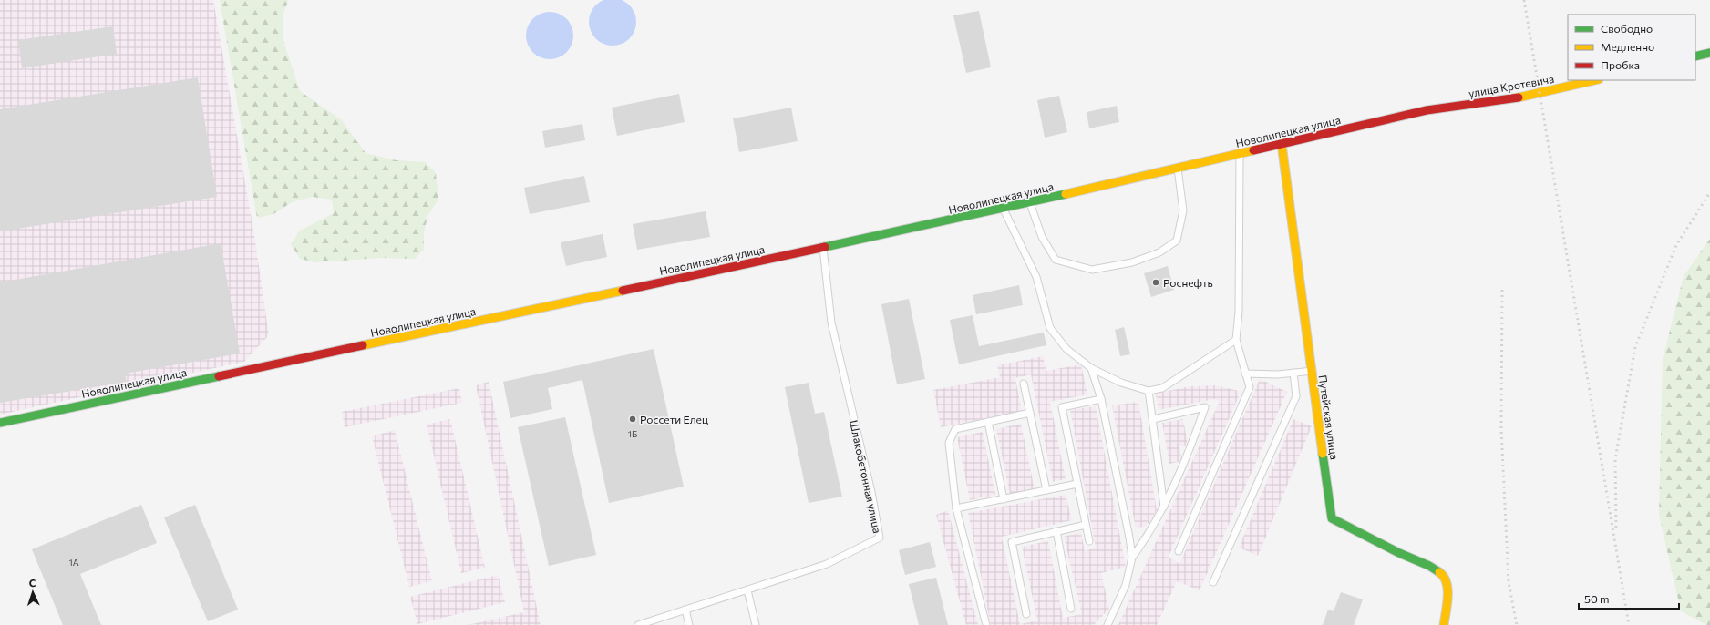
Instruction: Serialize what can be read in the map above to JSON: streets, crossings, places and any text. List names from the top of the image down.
{
  "streets": {
    "street": ["улица Кротевича", "Новолипецкая улица", "Путейская улица"],
    "lane": ["Шлакобетонная улица"]
  },
  "crossings": [
    ["улица Кротевича", "Новолипецкая улица"],
    ["Новолипецкая улица", "Путейская улица"],
    ["Новолипецкая улица", "Шлакобетонная улица"]
  ],
  "places": ["Роснефть", "Россети Елец"],
  "house_numbers": ["1Б", "1А"],
  "legend": ["Свободно", "Медленно", "Пробка"],
  "scale_bar": "50 m",
  "north": "top"
}
